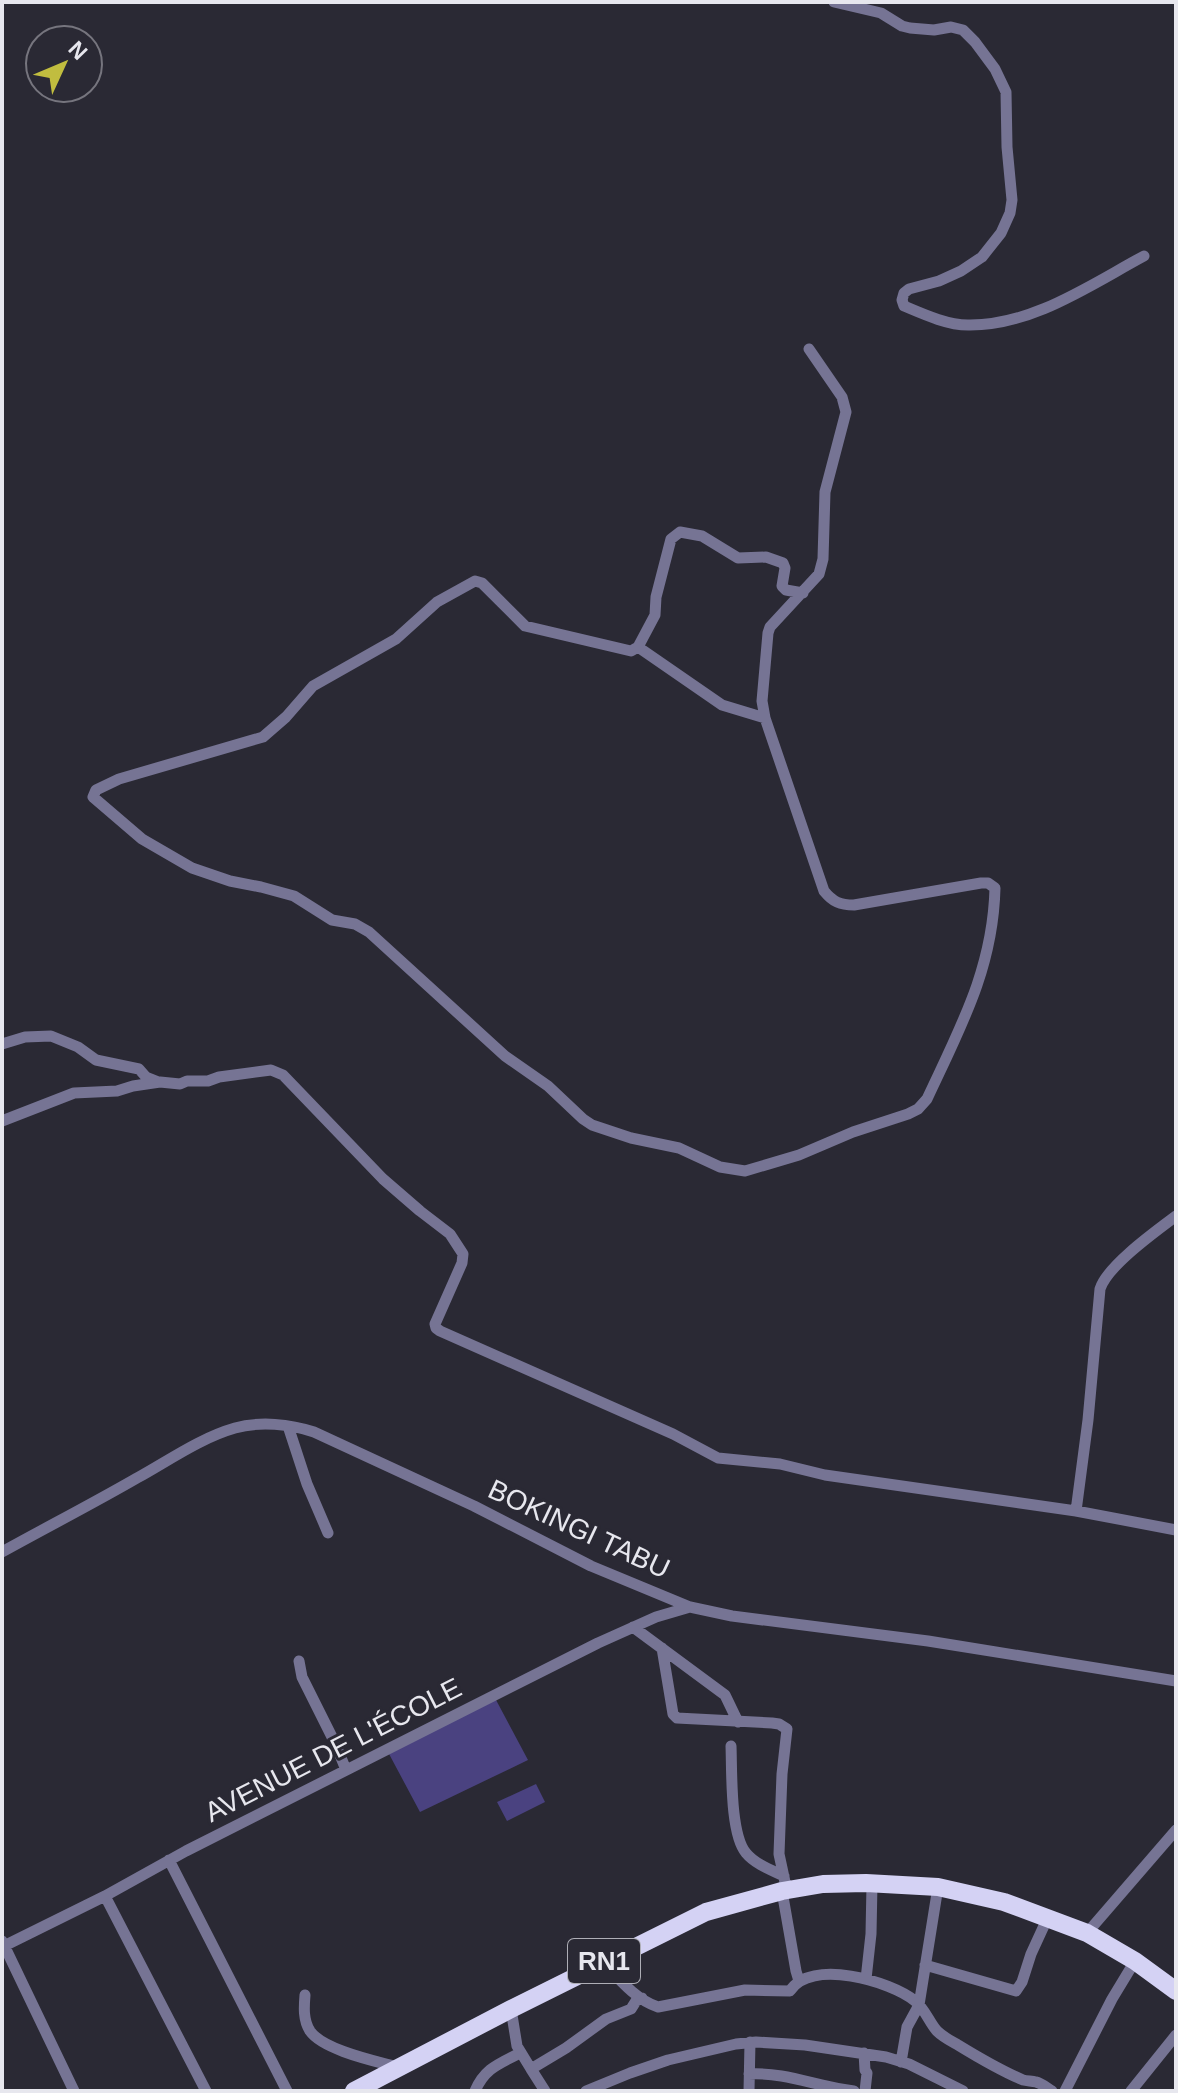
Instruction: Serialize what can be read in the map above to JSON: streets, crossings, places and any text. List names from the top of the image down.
{
  "streets": {
    "highway": ["RN1"],
    "street": ["BOKINGI TABU", "AVENUE DE L'ÉCOLE"]
  },
  "crossings": [
    ["BOKINGI TABU", "AVENUE DE L'ÉCOLE"]
  ],
  "north": "top right"
}
